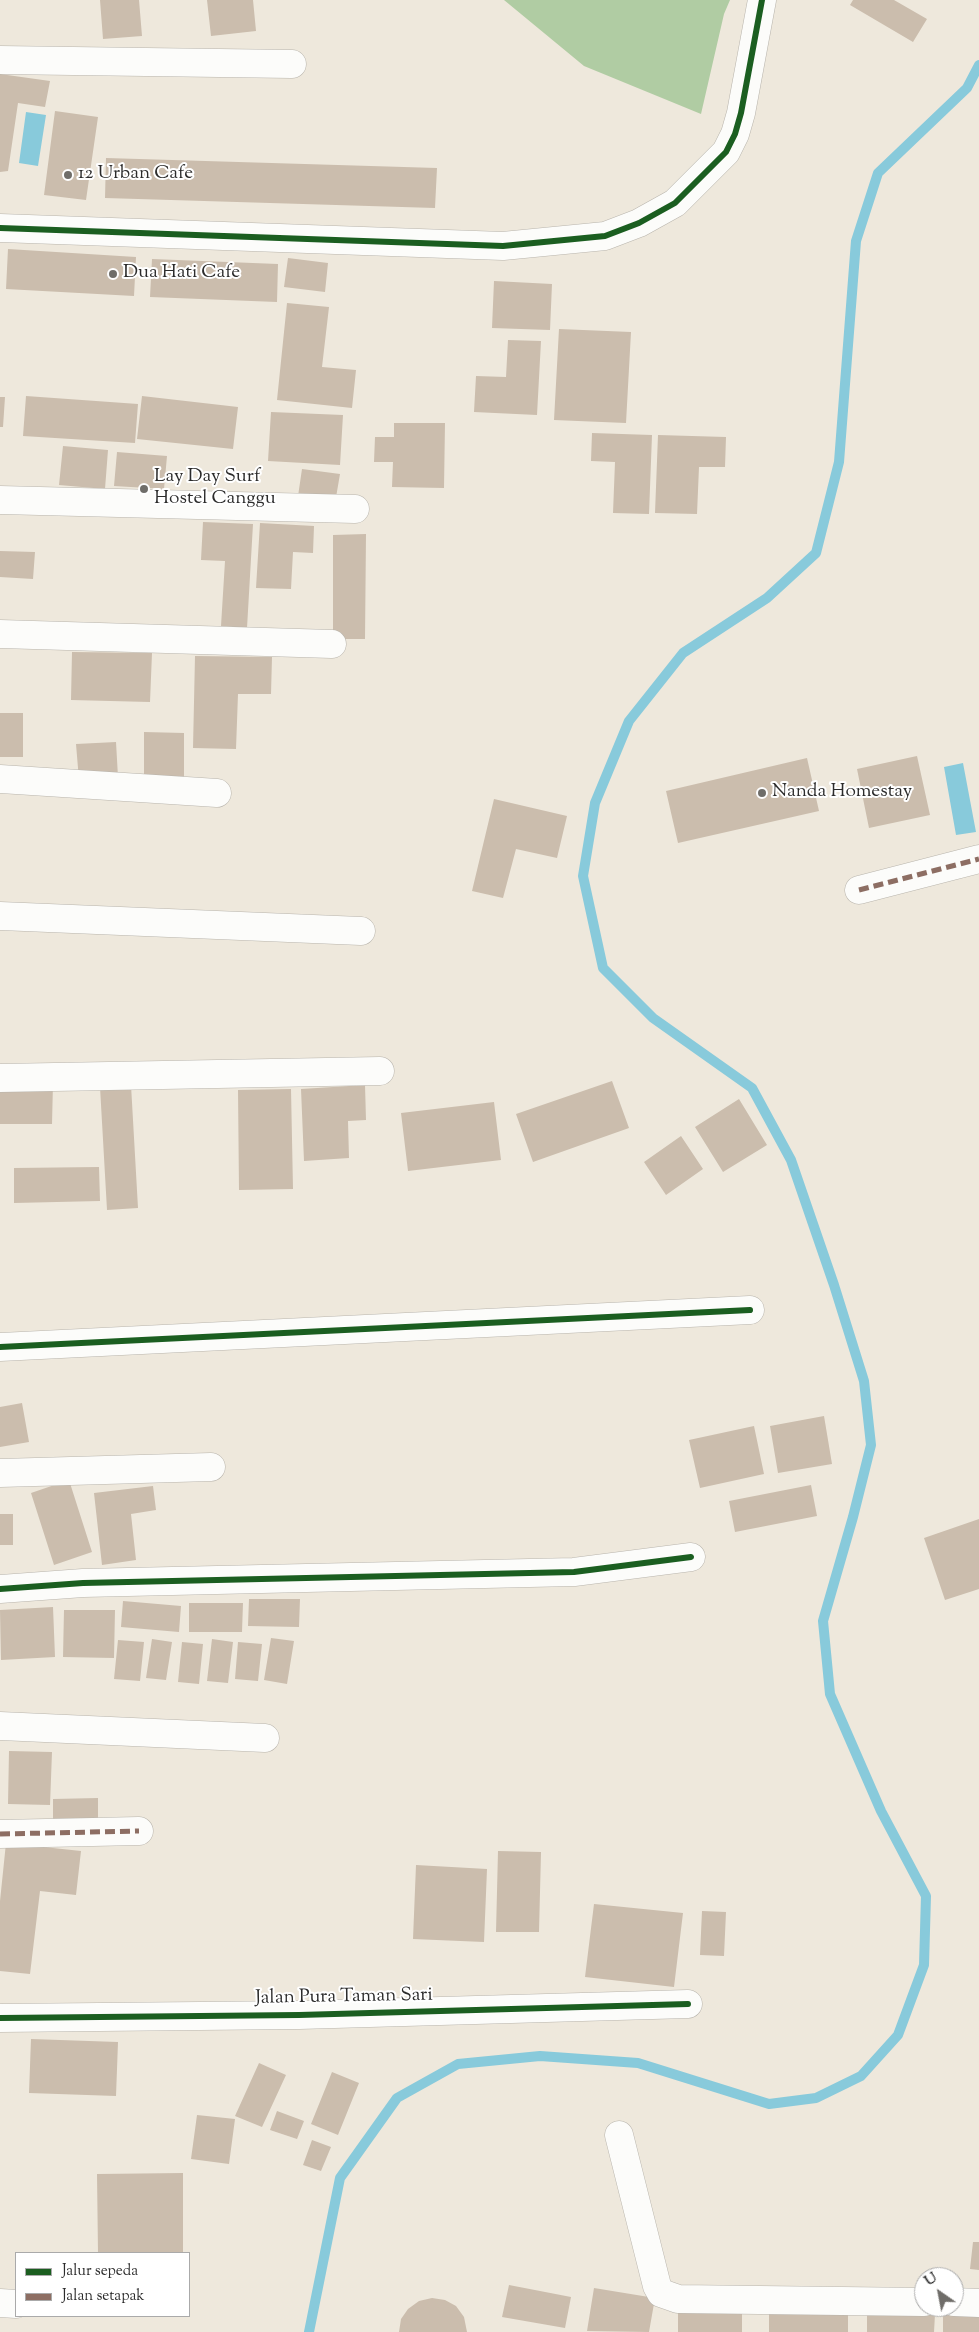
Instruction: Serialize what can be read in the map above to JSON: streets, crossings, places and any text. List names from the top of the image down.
{
  "streets": {
    "street": ["Jalan Pura Taman Sari"]
  },
  "places": [
    "12 Urban Cafe",
    "Dua Hati Cafe",
    "Lay Day Surf Hostel Canggu",
    "Nanda Homestay"
  ],
  "legend": ["Jalur sepeda", "Jalan setapak"],
  "north": "top left"
}
